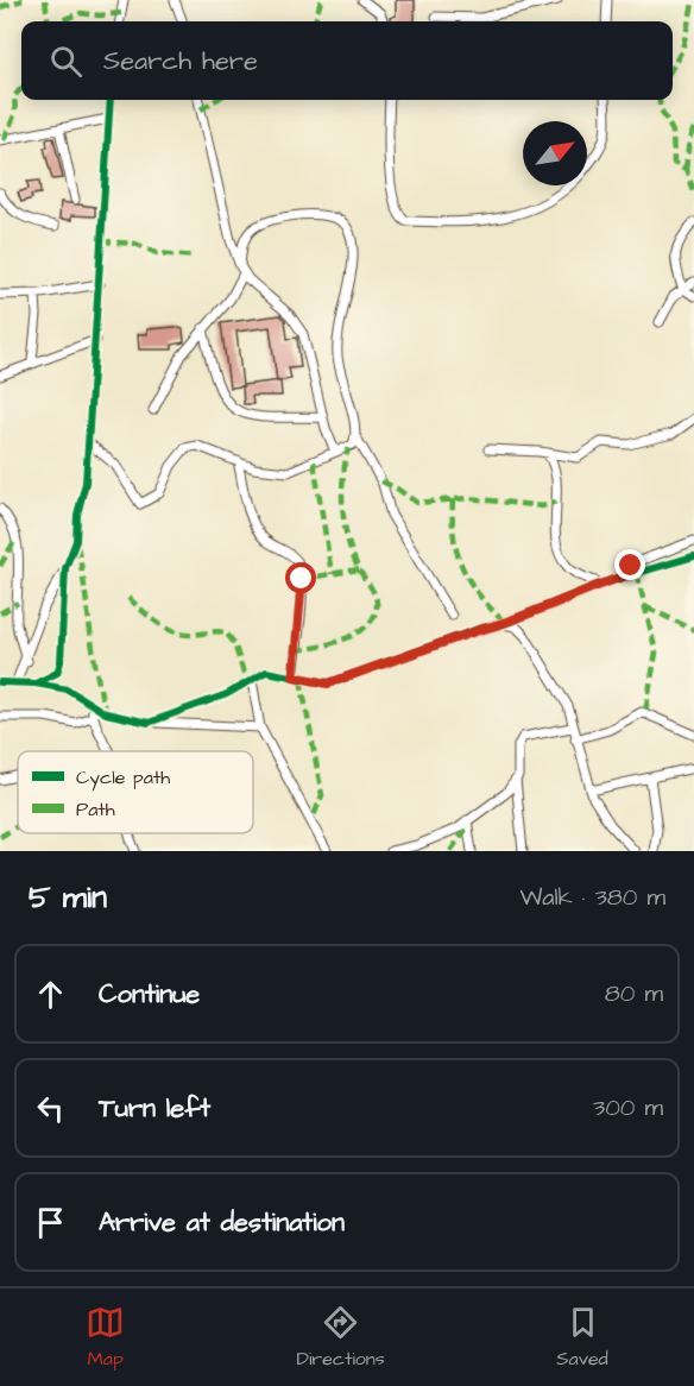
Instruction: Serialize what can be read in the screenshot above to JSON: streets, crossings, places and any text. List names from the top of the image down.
{
  "legend": ["Cycle path", "Path"],
  "north": "top right",
  "page": {
    "search": "Search here",
    "heading": ["5 min", "Walk · 380 m"],
    "list": [
      ["Continue", "80 m"],
      ["Turn left", "300 m"],
      "Arrive at destination"
    ],
    "nav": ["Map", "Directions", "Saved"]
  }
}
